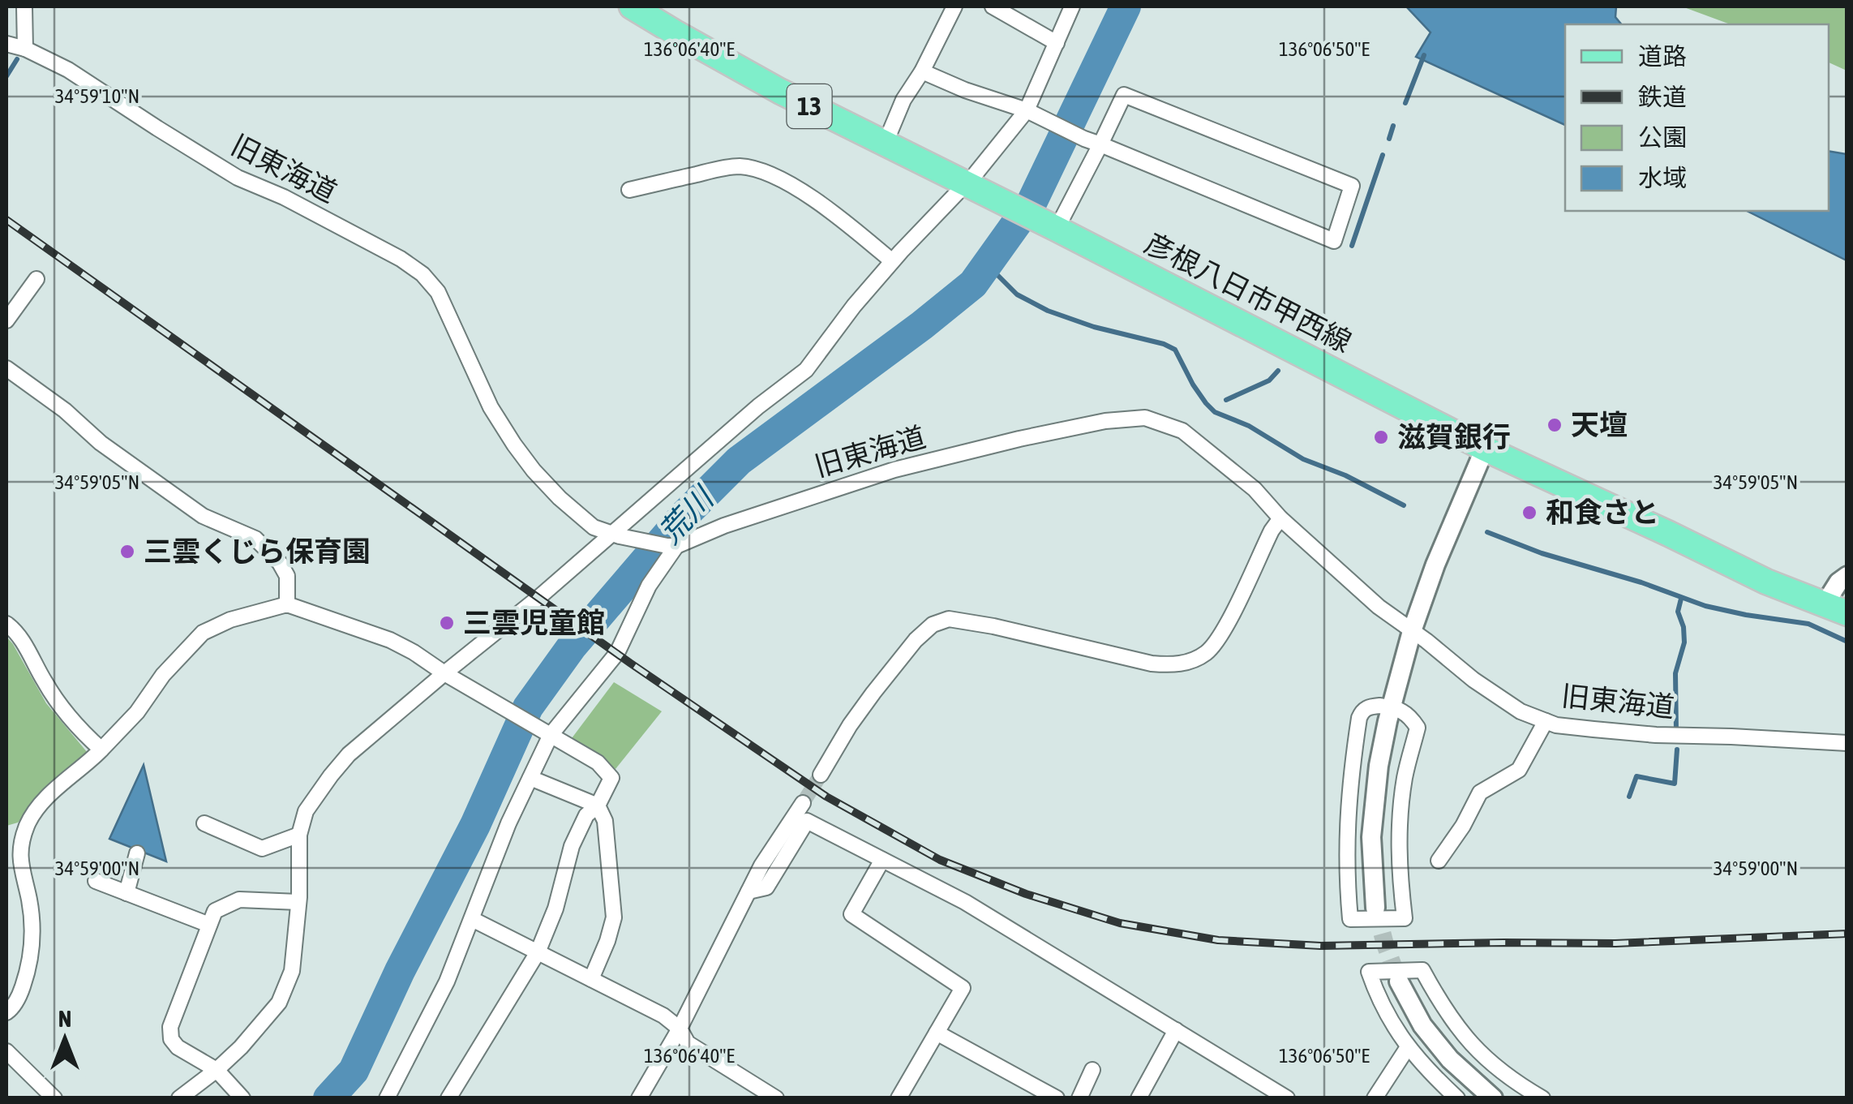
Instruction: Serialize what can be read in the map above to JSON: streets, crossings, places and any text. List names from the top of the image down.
{
  "streets": {
    "main road": ["13", "彦根八日市甲西線"],
    "street": ["旧東海道"]
  },
  "water": ["荒川"],
  "places": [
    "天壇",
    "滋賀銀行",
    "和食さと",
    "三雲くじら保育園",
    "三雲児童館"
  ],
  "legend": [
    "道路",
    "鉄道",
    "公園",
    "水域"
  ],
  "north": "top",
  "coordinates": [
    "136°06'40\"E",
    "136°06'50\"E",
    "34°59'10\"N",
    "34°59'05\"N",
    "34°59'00\"N"
  ]
}
